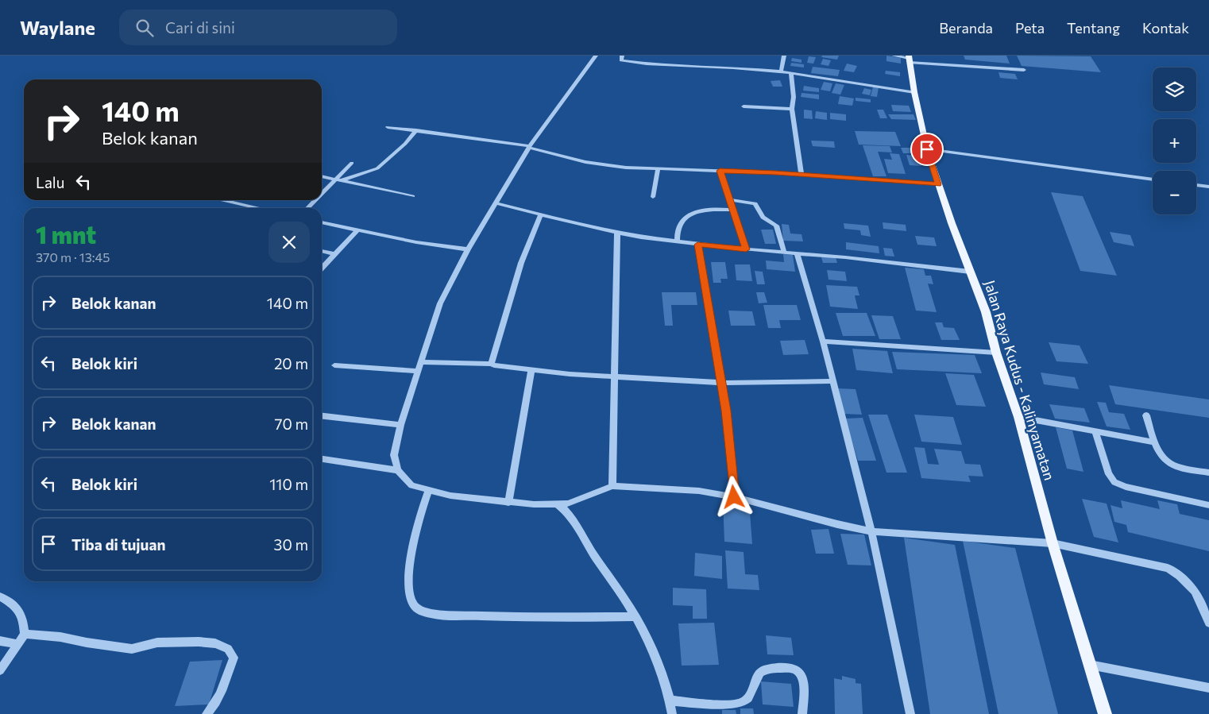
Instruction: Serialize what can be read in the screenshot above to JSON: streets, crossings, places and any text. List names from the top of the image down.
{
  "streets": {
    "main road": ["Jalan Raya Kudus - Kalinyamatan"]
  },
  "page": {
    "header": "Waylane",
    "search": "Cari di sini",
    "nav": [
      "Beranda",
      "Peta",
      "Tentang",
      "Kontak"
    ],
    "map_buttons": ["+", "−"],
    "turn": ["140 m", "Belok kanan"],
    "then": "Lalu",
    "heading": ["1 mnt", "370 m · 13:45"],
    "list": [
      {
        "name": "Belok kanan",
        "value": "140 m"
      },
      {
        "name": "Belok kiri",
        "value": "20 m"
      },
      {
        "name": "Belok kanan",
        "value": "70 m"
      },
      {
        "name": "Belok kiri",
        "value": "110 m"
      },
      {
        "name": "Tiba di tujuan",
        "value": "30 m"
      }
    ]
  }
}
